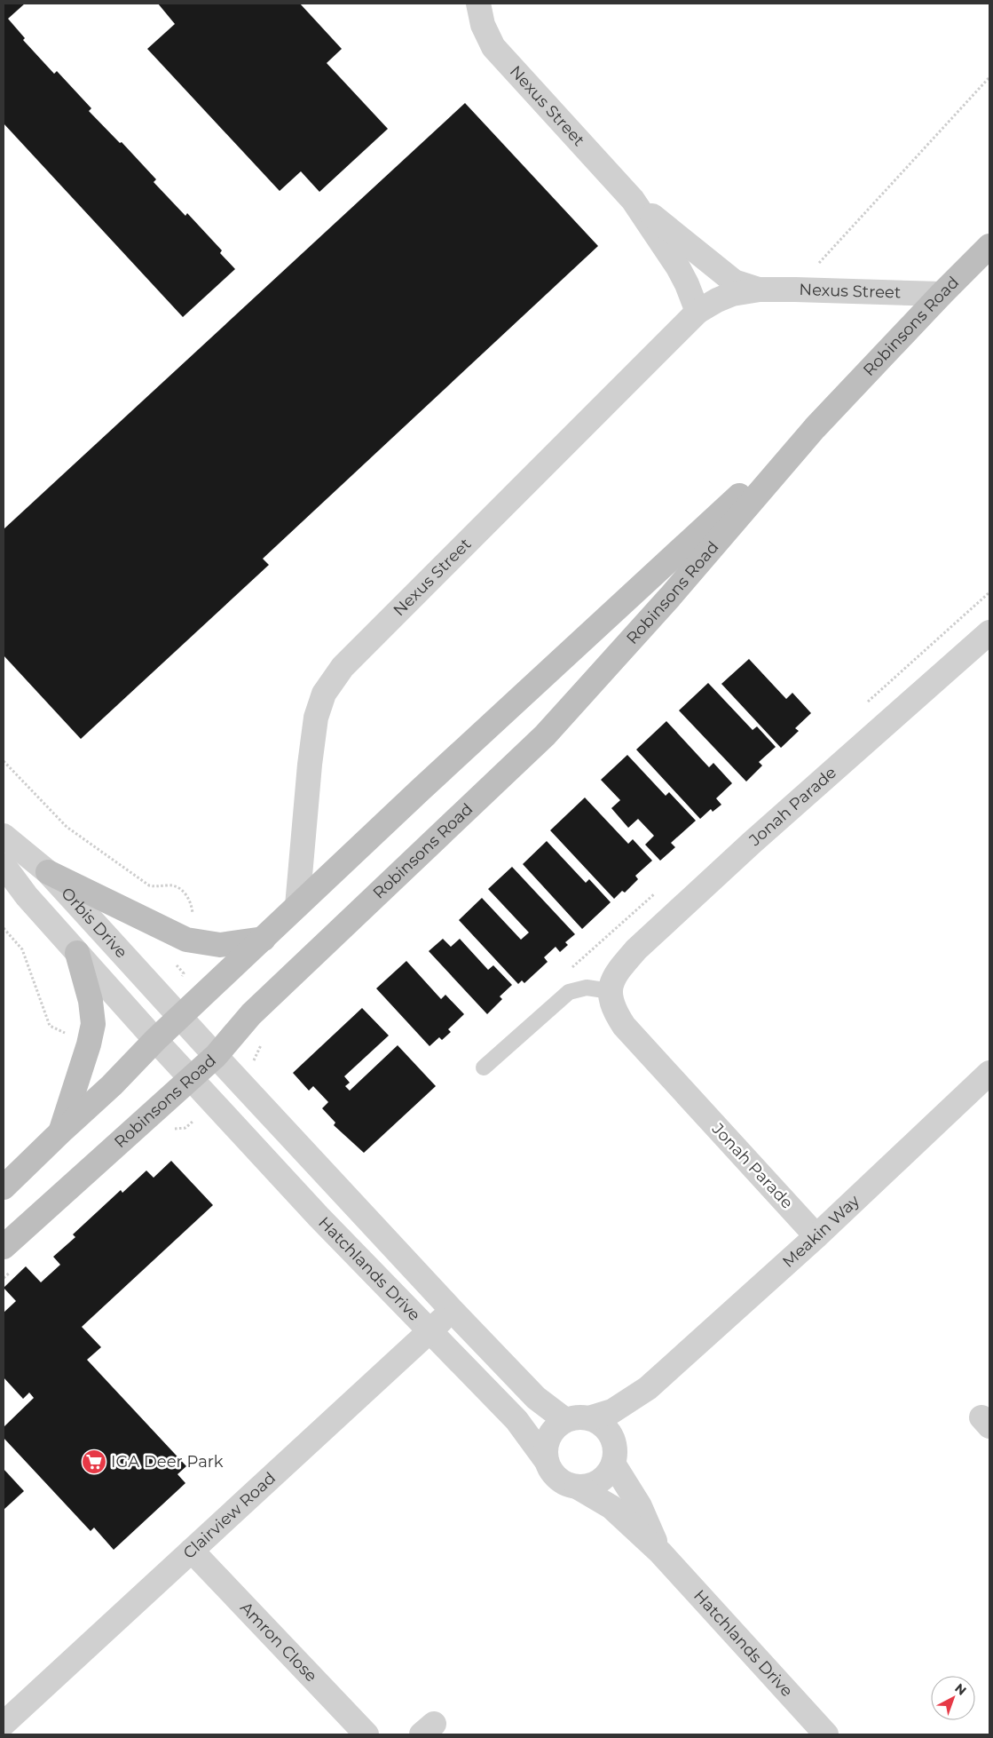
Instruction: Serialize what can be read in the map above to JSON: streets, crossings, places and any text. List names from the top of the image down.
{
  "streets": {
    "main road": ["Robinsons Road"],
    "street": [
      "Nexus Street",
      "Jonah Parade",
      "Orbis Drive",
      "Meakin Way",
      "Hatchlands Drive",
      "Clairview Road",
      "Amron Close"
    ]
  },
  "crossings": [
    ["Nexus Street", "Robinsons Road"],
    ["Robinsons Road", "Orbis Drive"],
    ["Robinsons Road", "Hatchlands Drive"],
    ["Jonah Parade", "Meakin Way"],
    ["Orbis Drive", "Hatchlands Drive"],
    ["Meakin Way", "Hatchlands Drive"],
    ["Hatchlands Drive", "Clairview Road"],
    ["Clairview Road", "Amron Close"]
  ],
  "places": {
    "supermarket": ["IGA Deer Park"]
  },
  "north": "top right"
}
